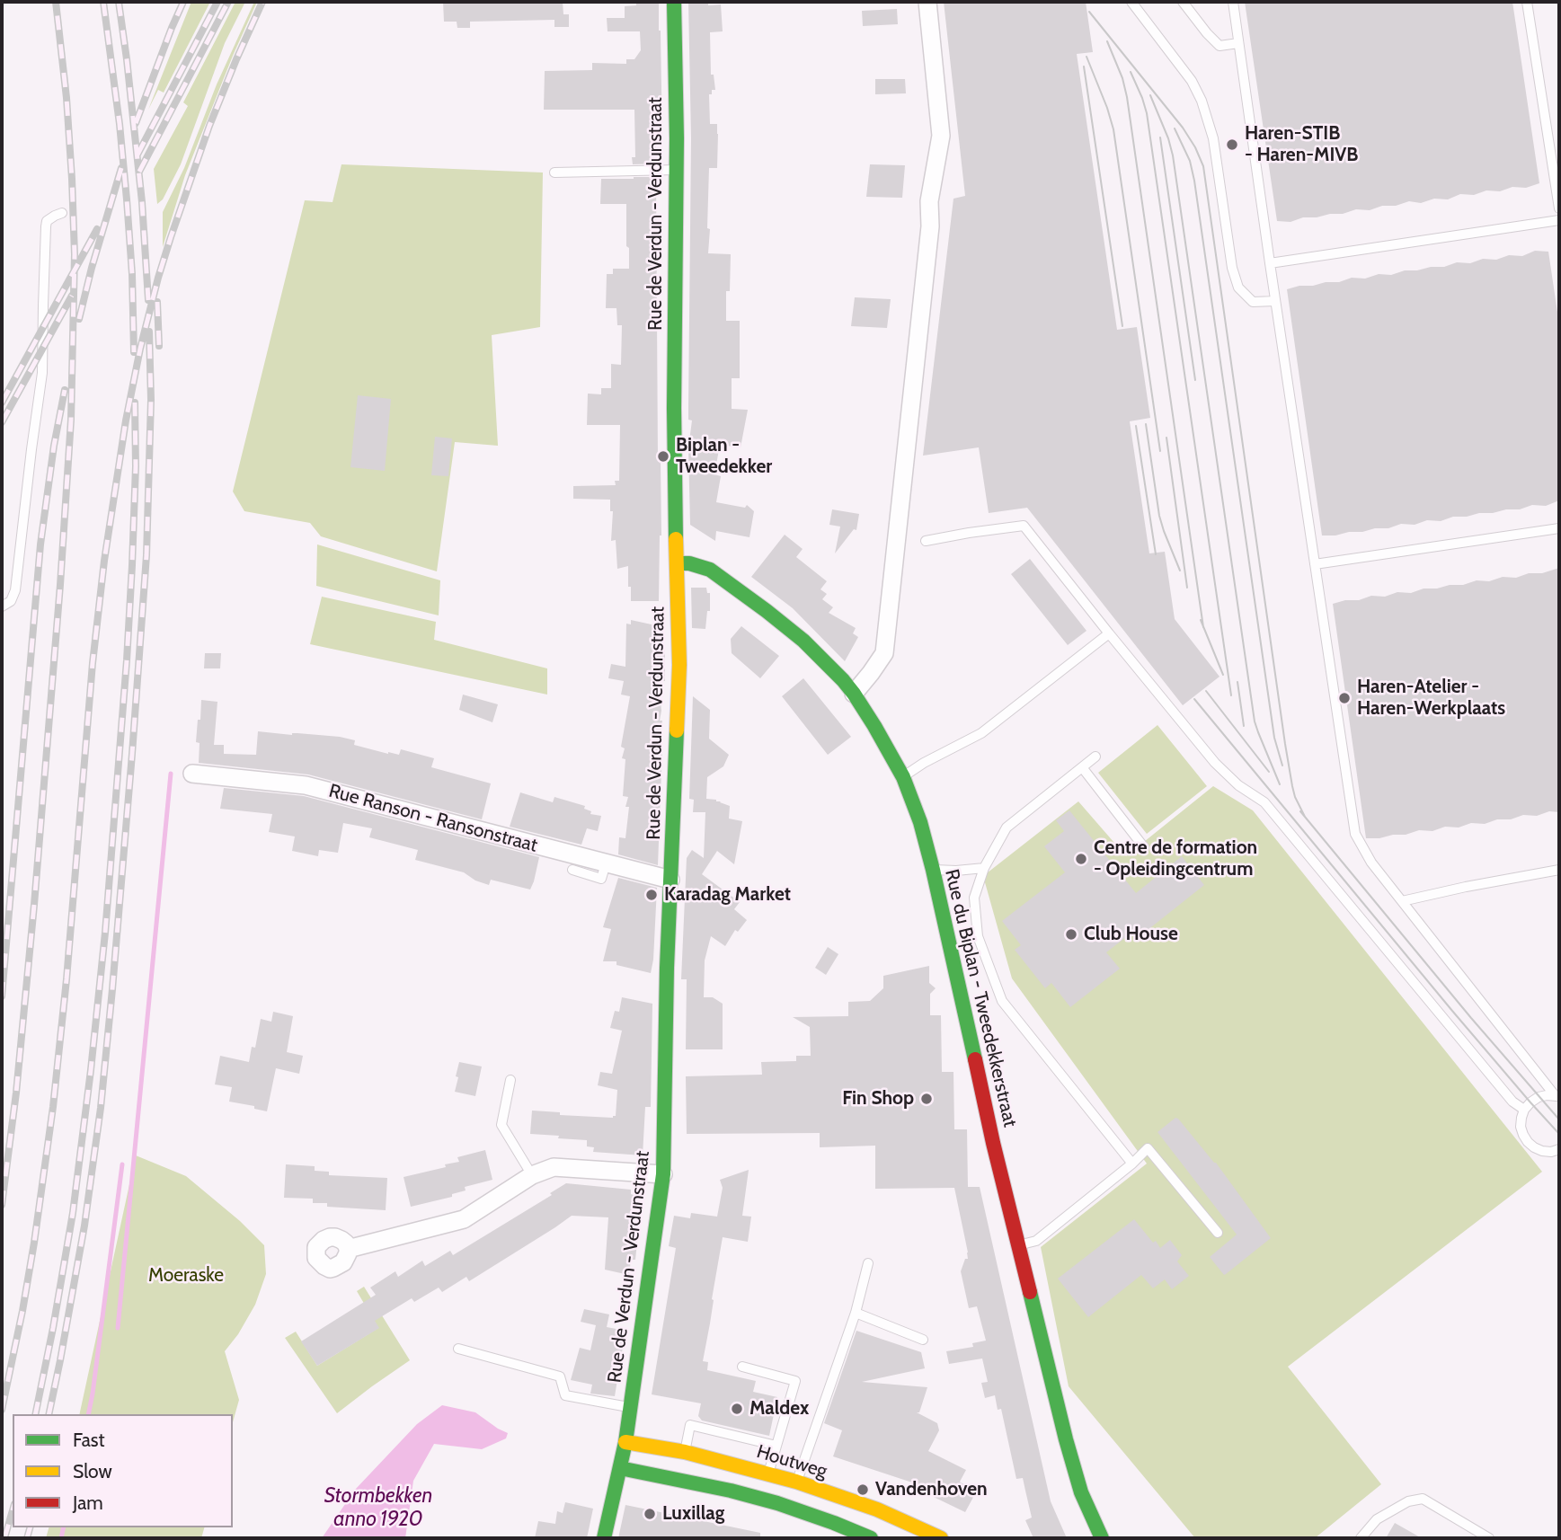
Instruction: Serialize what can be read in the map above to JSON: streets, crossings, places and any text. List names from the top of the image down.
{
  "streets": {
    "street": [
      "Rue de Verdun - Verdunstraat",
      "Rue Ranson - Ransonstraat",
      "Rue du Biplan - Tweedekkerstraat",
      "Houtweg"
    ]
  },
  "crossings": [
    ["Rue de Verdun - Verdunstraat", "Rue Ranson - Ransonstraat"],
    ["Rue de Verdun - Verdunstraat", "Rue du Biplan - Tweedekkerstraat"],
    ["Rue de Verdun - Verdunstraat", "Houtweg"]
  ],
  "water": ["Stormbekken anno 1920"],
  "parks": ["Moeraske"],
  "places": [
    "Haren-STIB - Haren-MIVB",
    "Biplan - Tweedekker",
    "Haren-Atelier - Haren-Werkplaats",
    "Centre de formation - Opleidingcentrum",
    "Karadag Market",
    "Club House",
    "Fin Shop",
    "Maldex",
    "Vandenhoven",
    "Luxillag"
  ],
  "legend": ["Fast", "Slow", "Jam"]
}
